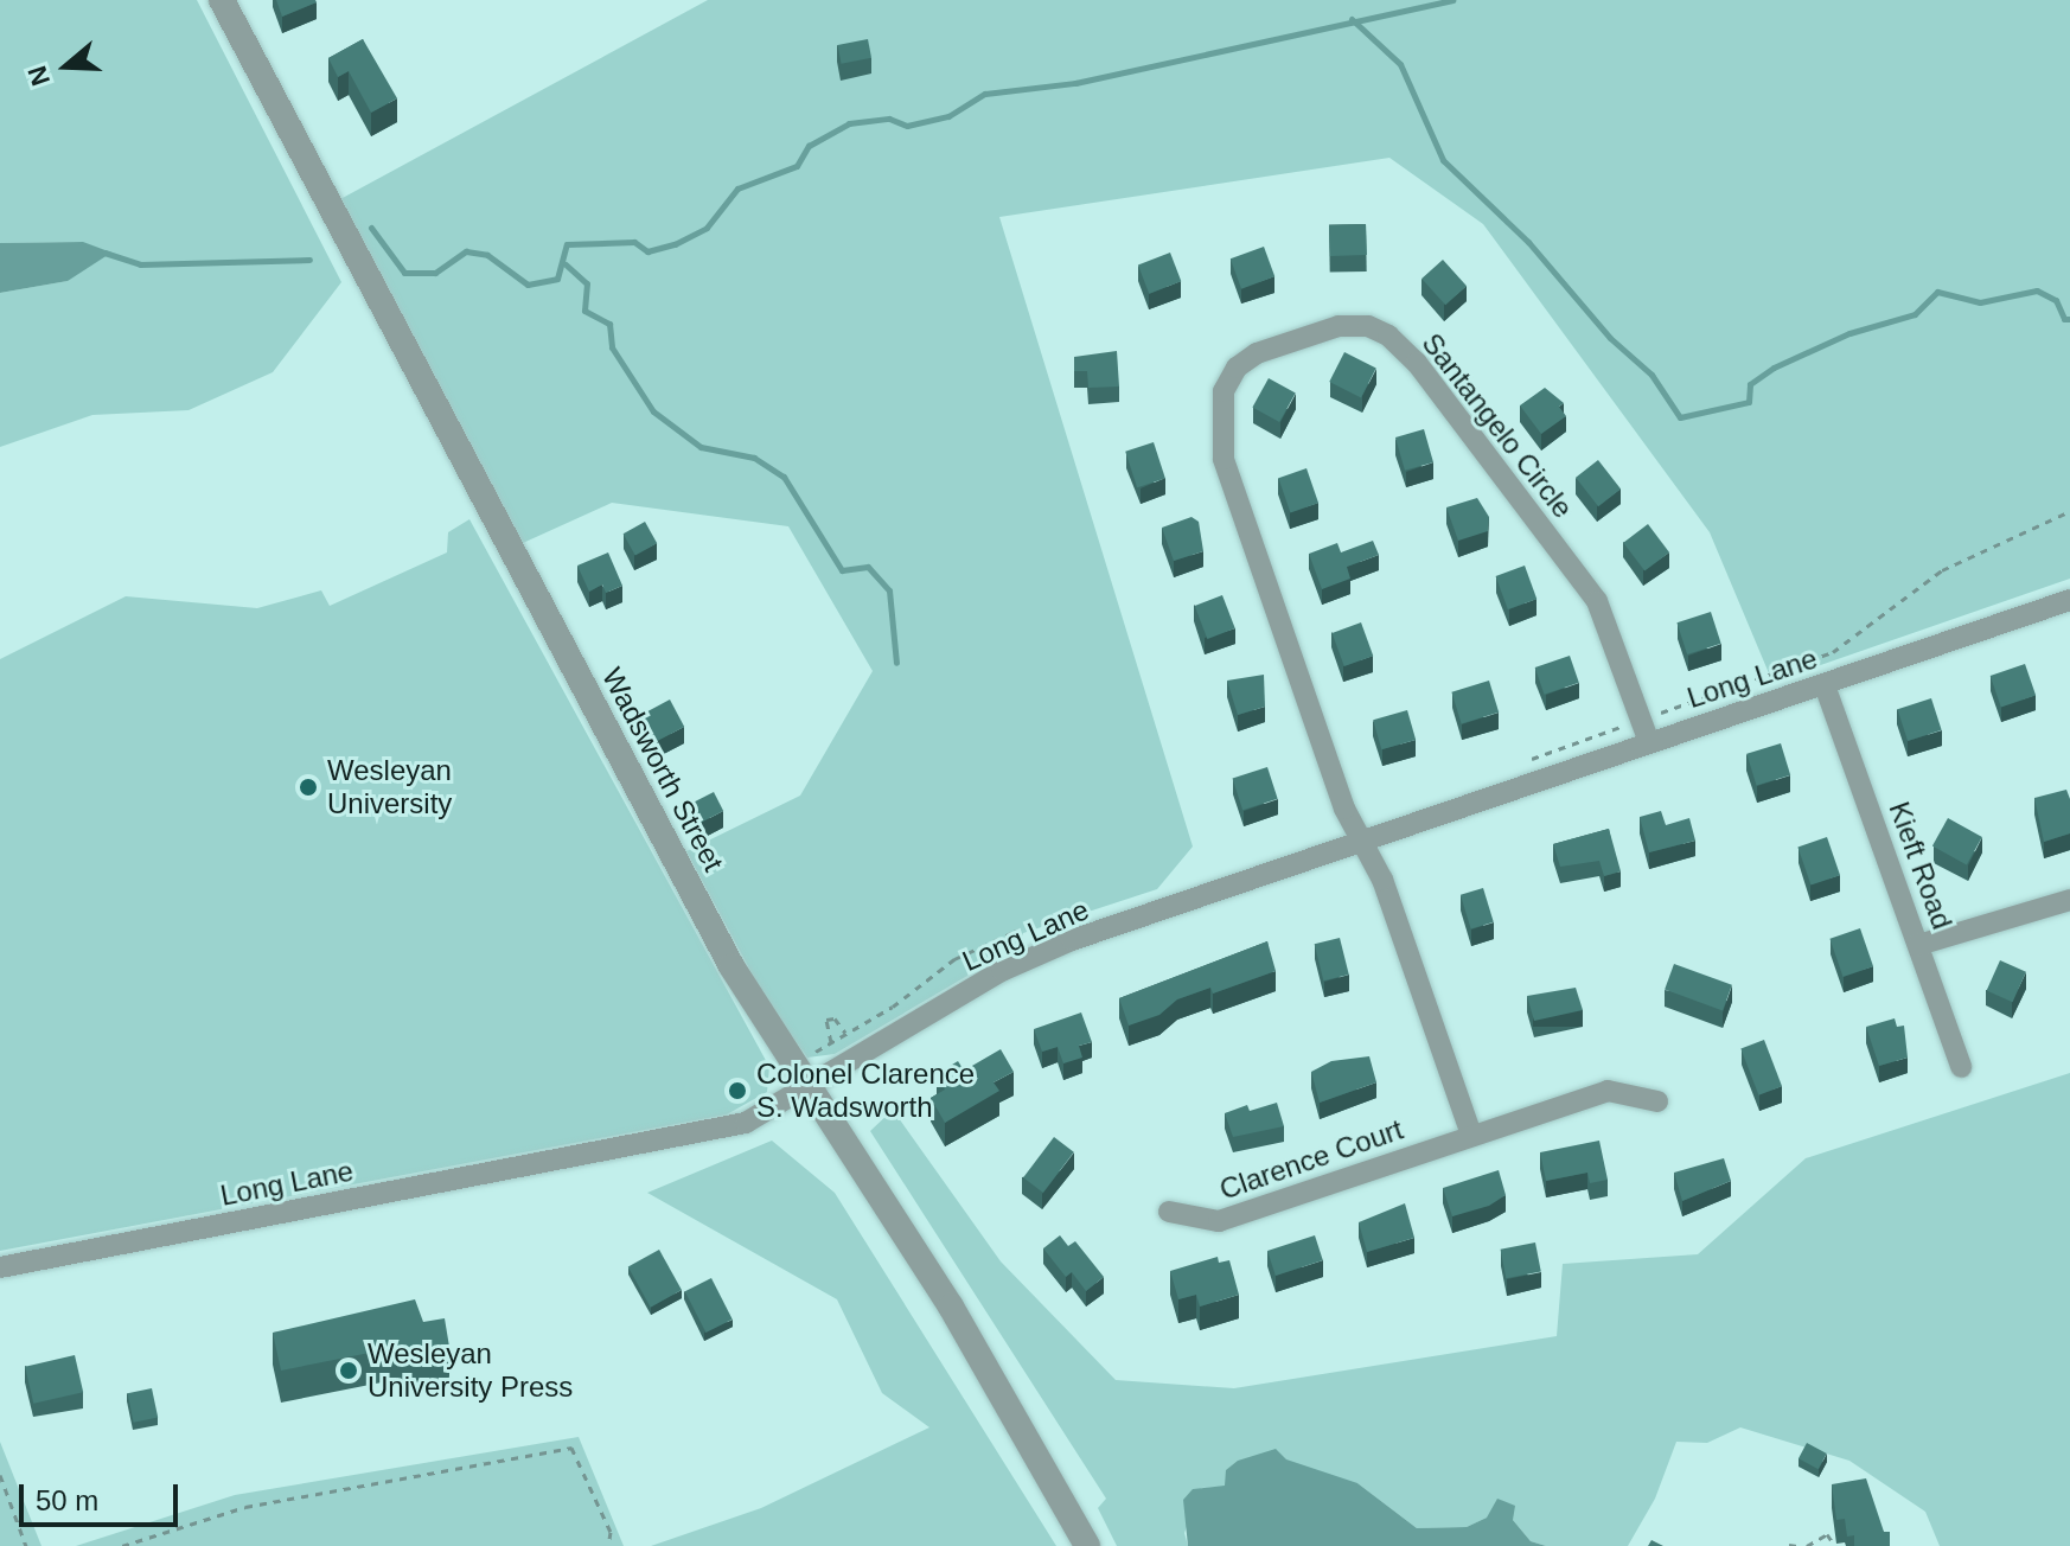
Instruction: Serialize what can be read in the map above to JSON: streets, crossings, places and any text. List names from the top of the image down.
{
  "streets": {
    "street": [
      "Santangelo Circle",
      "Long Lane",
      "Wadsworth Street",
      "Kieft Road",
      "Clarence Court"
    ]
  },
  "crossings": [
    ["Santangelo Circle", "Long Lane"],
    ["Long Lane", "Wadsworth Street"],
    ["Long Lane", "Kieft Road"]
  ],
  "places": ["Wesleyan University", "Colonel Clarence S. Wadsworth", "Wesleyan University Press"],
  "scale_bar": "50 m",
  "north": "left"
}
